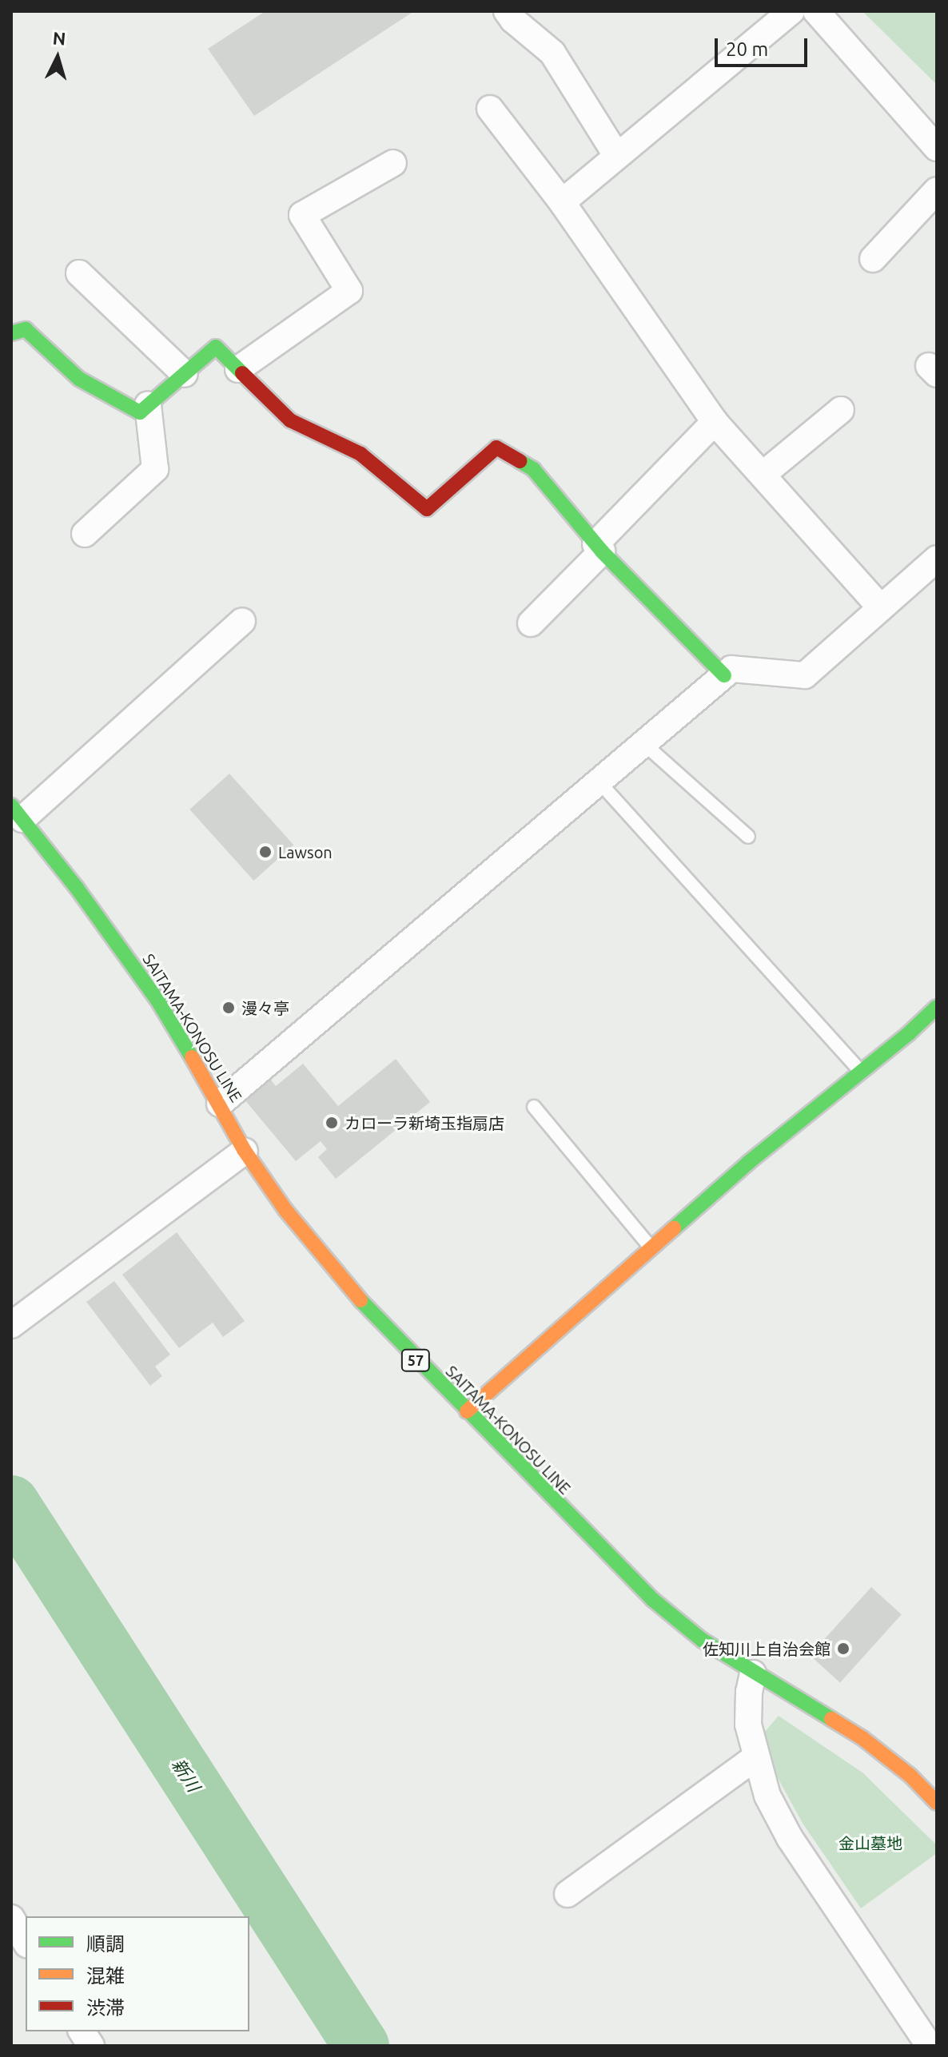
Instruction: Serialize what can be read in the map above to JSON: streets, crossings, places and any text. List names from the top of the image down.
{
  "streets": {
    "street": ["SAITAMA-KONOSU LINE", "57"]
  },
  "water": ["新川"],
  "parks": ["金山墓地"],
  "places": [
    "Lawson",
    "漫々亭",
    "カローラ新埼玉指扇店",
    "佐知川上自治会館"
  ],
  "legend": ["順調", "混雑", "渋滞"],
  "scale_bar": "20 m",
  "north": "top"
}
